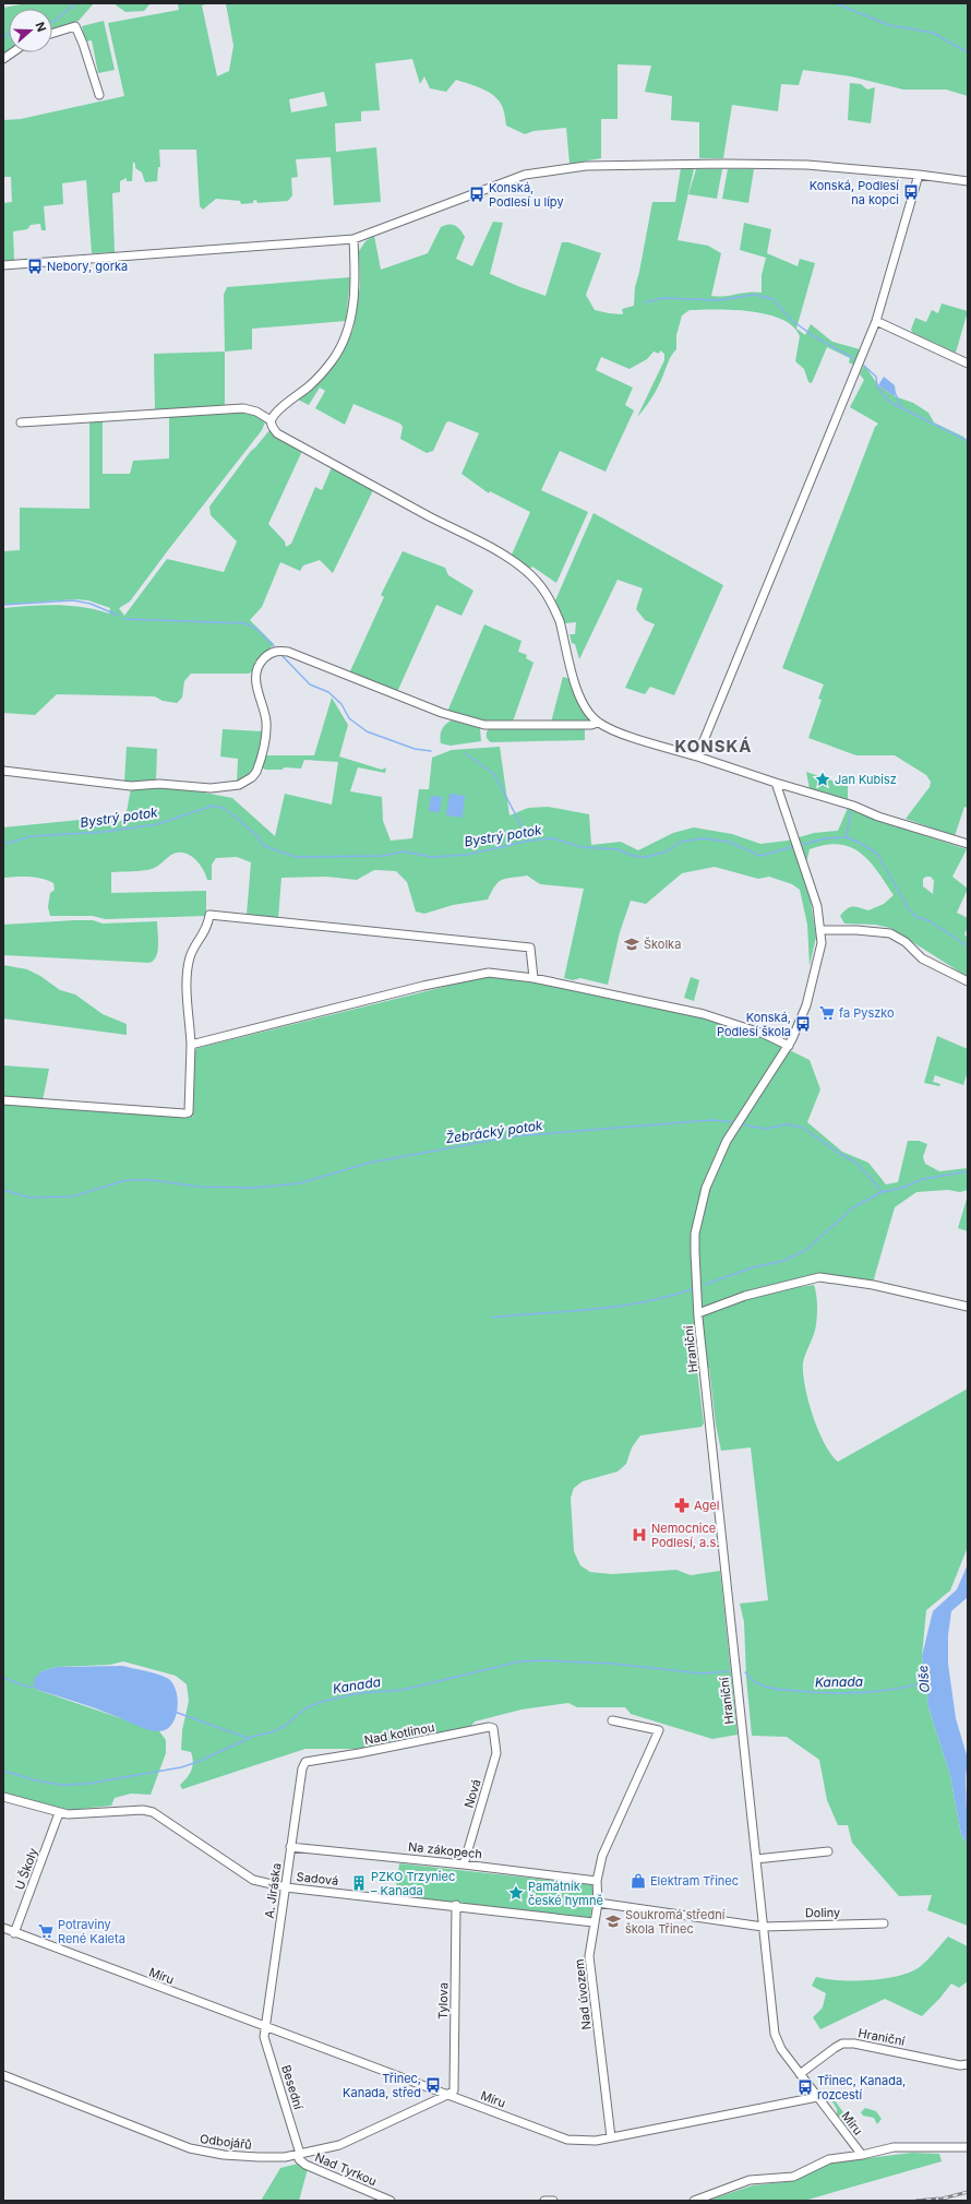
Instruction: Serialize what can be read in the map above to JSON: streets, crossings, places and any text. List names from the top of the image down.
{
  "streets": {
    "street": [
      "Hraniční",
      "Nad kotlinou",
      "Nová",
      "Na zákopech",
      "U Školy",
      "Sadová",
      "A. Jiráska",
      "Doliny",
      "Míru",
      "Nad úvozem",
      "Tylova",
      "Besední",
      "Odbojářů",
      "Nad Tyrkou"
    ]
  },
  "crossings": [
    ["Hraniční", "Doliny"],
    ["Hraniční", "Míru"],
    ["Nad kotlinou", "Nová"],
    ["Nad kotlinou", "A. Jiráska"],
    ["Nová", "Na zákopech"],
    ["Na zákopech", "A. Jiráska"],
    ["Na zákopech", "Nad úvozem"],
    ["U Školy", "Sadová"],
    ["U Školy", "Míru"],
    ["Sadová", "A. Jiráska"],
    ["Sadová", "Nad úvozem"],
    ["Sadová", "Tylova"],
    ["A. Jiráska", "Míru"],
    ["A. Jiráska", "Besední"],
    ["Doliny", "Nad úvozem"],
    ["Míru", "Nad úvozem"],
    ["Míru", "Tylova"],
    ["Míru", "Besední"],
    ["Míru", "Odbojářů"],
    ["Tylova", "Odbojářů"],
    ["Besední", "Odbojářů"],
    ["Besední", "Nad Tyrkou"],
    ["Odbojářů", "Nad Tyrkou"]
  ],
  "districts": ["KONSKÁ"],
  "water": [
    "Bystrý potok",
    "Žebrácký potok",
    "Olše",
    "Kanada"
  ],
  "places": {
    "bus stop": [
      "Konská, Podlesí na kopci",
      "Konská, Podlesí u lípy",
      "Nebory, gorka",
      "Konská, Podlesí škola",
      "Třinec, Kanada, střed",
      "Třinec, Kanada, rozcestí"
    ],
    "place": ["Jan Kubisz", "Památník české hymně"],
    "school or university": ["Školka", "Soukromá střední škola Třinec"],
    "supermarket": ["fa Pyszko", "Potraviny René Kaleta"],
    "pharmacy": ["Agel"],
    "hospital": ["Nemocnice Podlesí, a.s."],
    "shop": ["Elektram Třinec"],
    "building": ["PZKO Trzyniec – Kanada"]
  },
  "north": "right"
}
